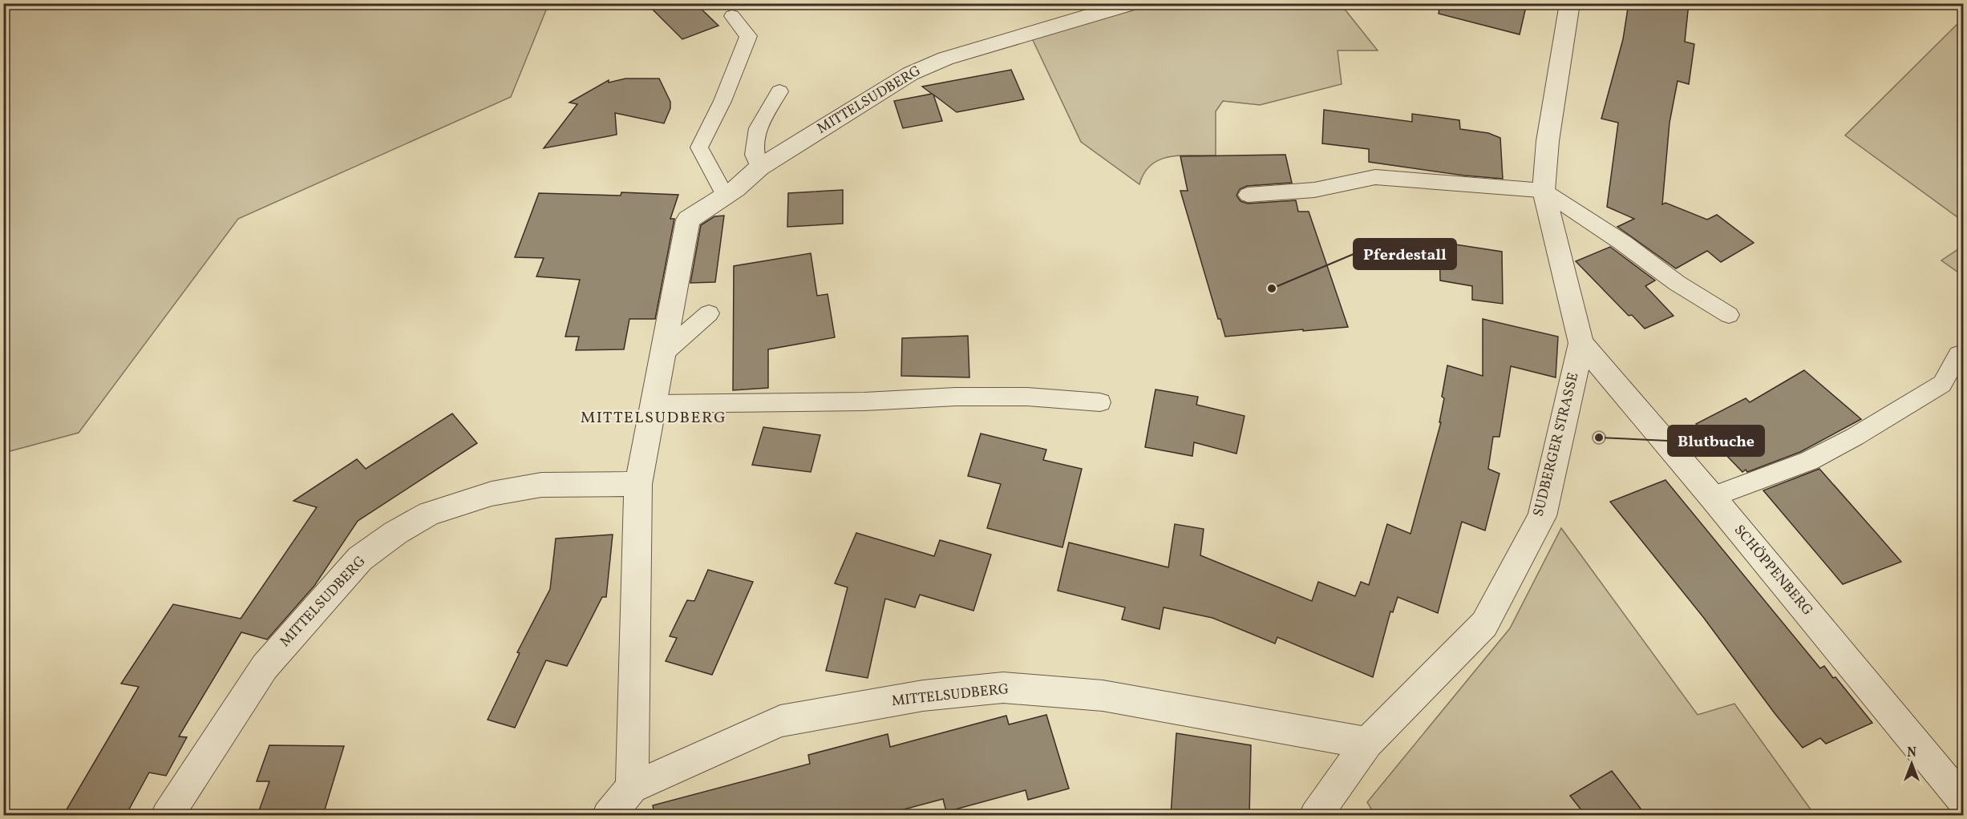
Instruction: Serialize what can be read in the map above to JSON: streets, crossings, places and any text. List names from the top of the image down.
{
  "streets": {
    "street": ["MITTELSUDBERG", "SUDBERGER STRASSE", "SCHÖPPENBERG"]
  },
  "crossings": [
    ["MITTELSUDBERG", "SUDBERGER STRASSE"],
    ["SUDBERGER STRASSE", "SCHÖPPENBERG"]
  ],
  "districts": ["MITTELSUDBERG"],
  "places": ["Pferdestall", "Blutbuche"],
  "north": "top"
}
